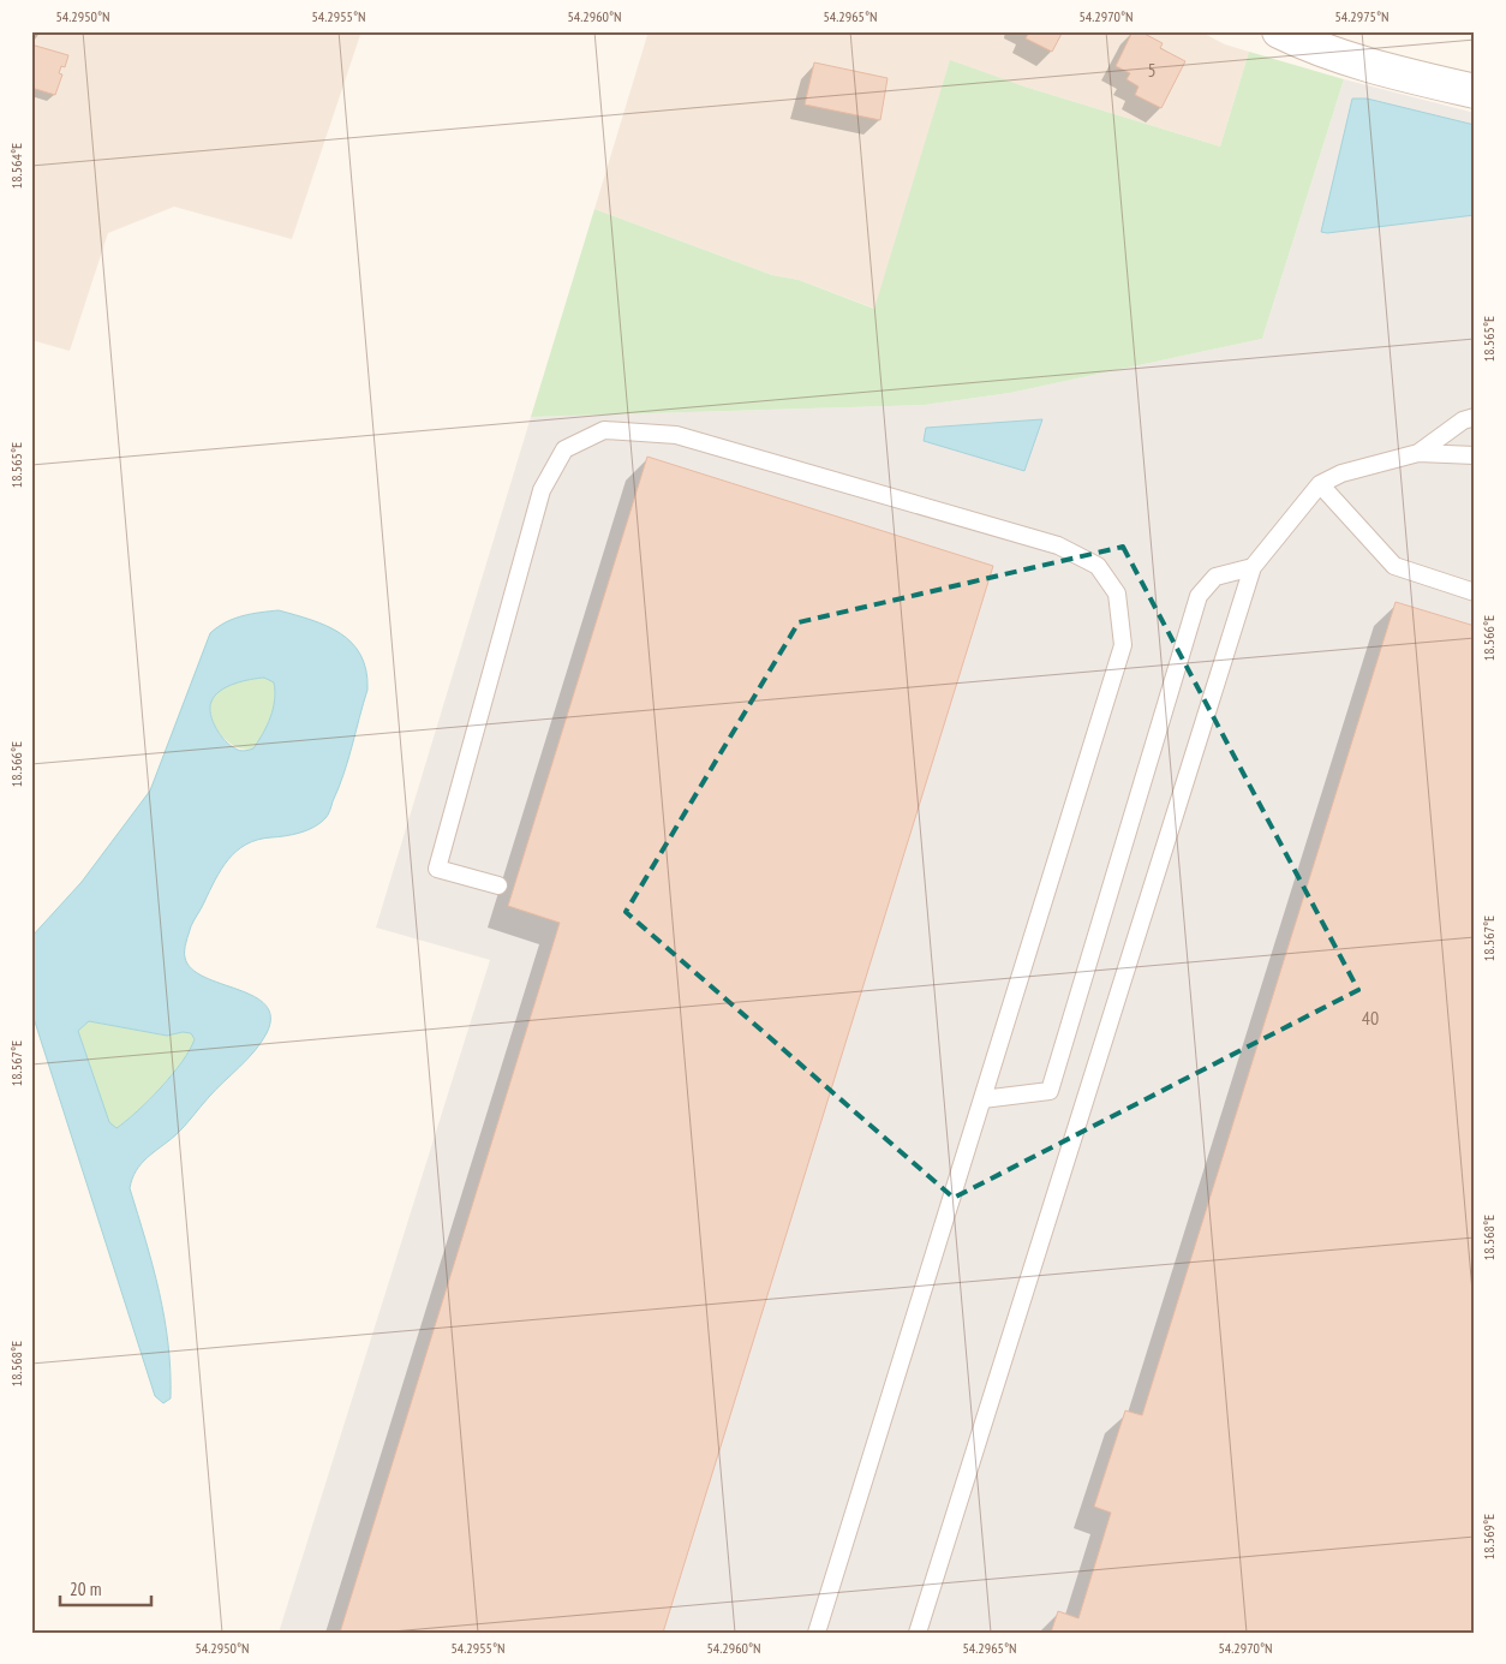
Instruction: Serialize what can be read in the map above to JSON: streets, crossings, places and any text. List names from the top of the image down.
{
  "house_numbers": ["5", "40"],
  "scale_bar": "20 m",
  "coordinates": [
    "54.2950°N",
    "54.2955°N",
    "54.2960°N",
    "54.2965°N",
    "54.2970°N",
    "54.2975°N",
    "18.564°E",
    "18.565°E",
    "18.566°E",
    "18.567°E",
    "18.568°E",
    "18.569°E"
  ]
}
